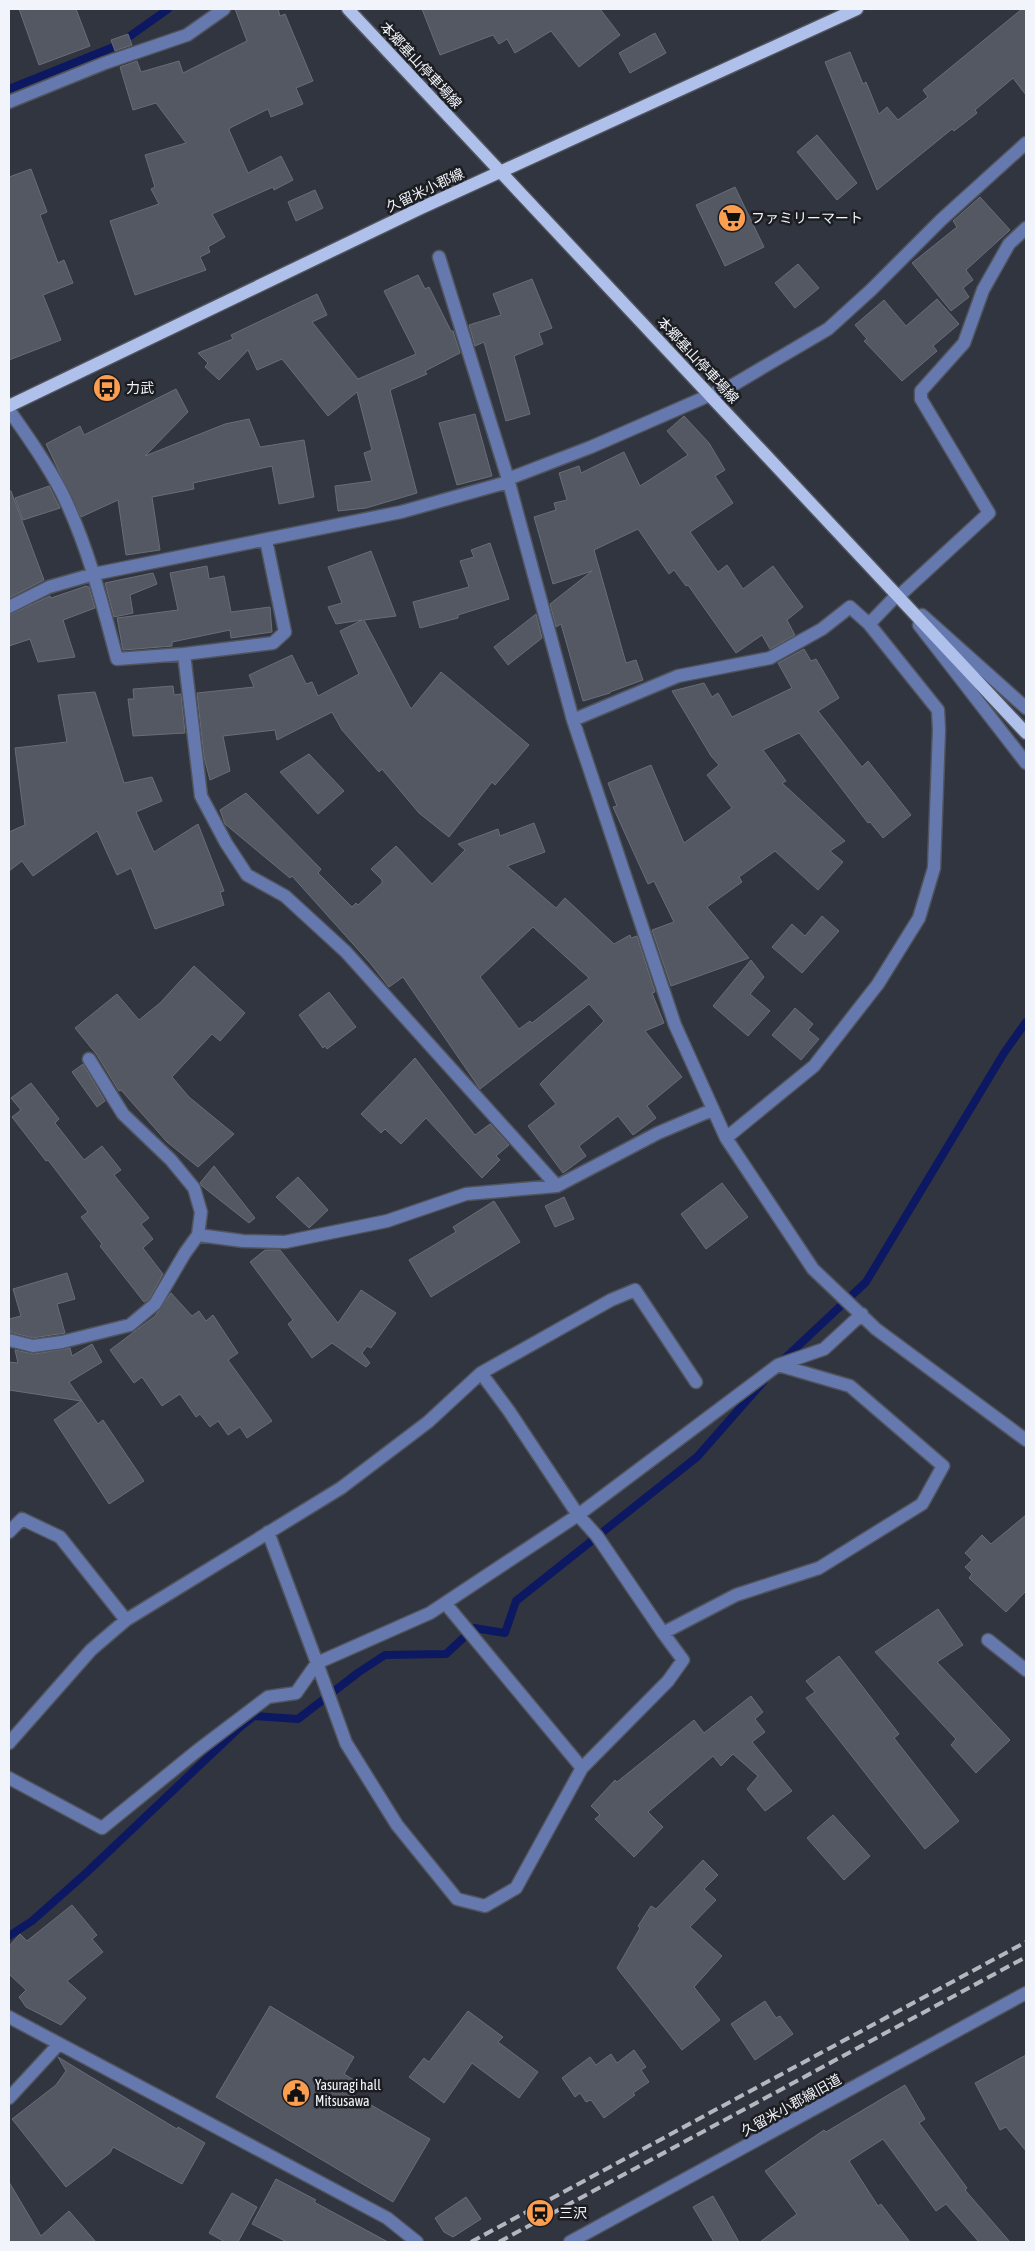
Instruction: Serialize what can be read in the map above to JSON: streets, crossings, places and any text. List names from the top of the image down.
{
  "streets": {
    "main road": ["本郷基山停車場線", "久留米小郡線"],
    "street": ["久留米小郡線旧道"]
  },
  "crossings": [
    ["本郷基山停車場線", "久留米小郡線"]
  ],
  "places": {
    "supermarket": ["ファミリーマート"],
    "bus stop": ["力武"],
    "public building": ["Yasuragi hall Mitsusawa"],
    "station": ["三沢"]
  }
}
